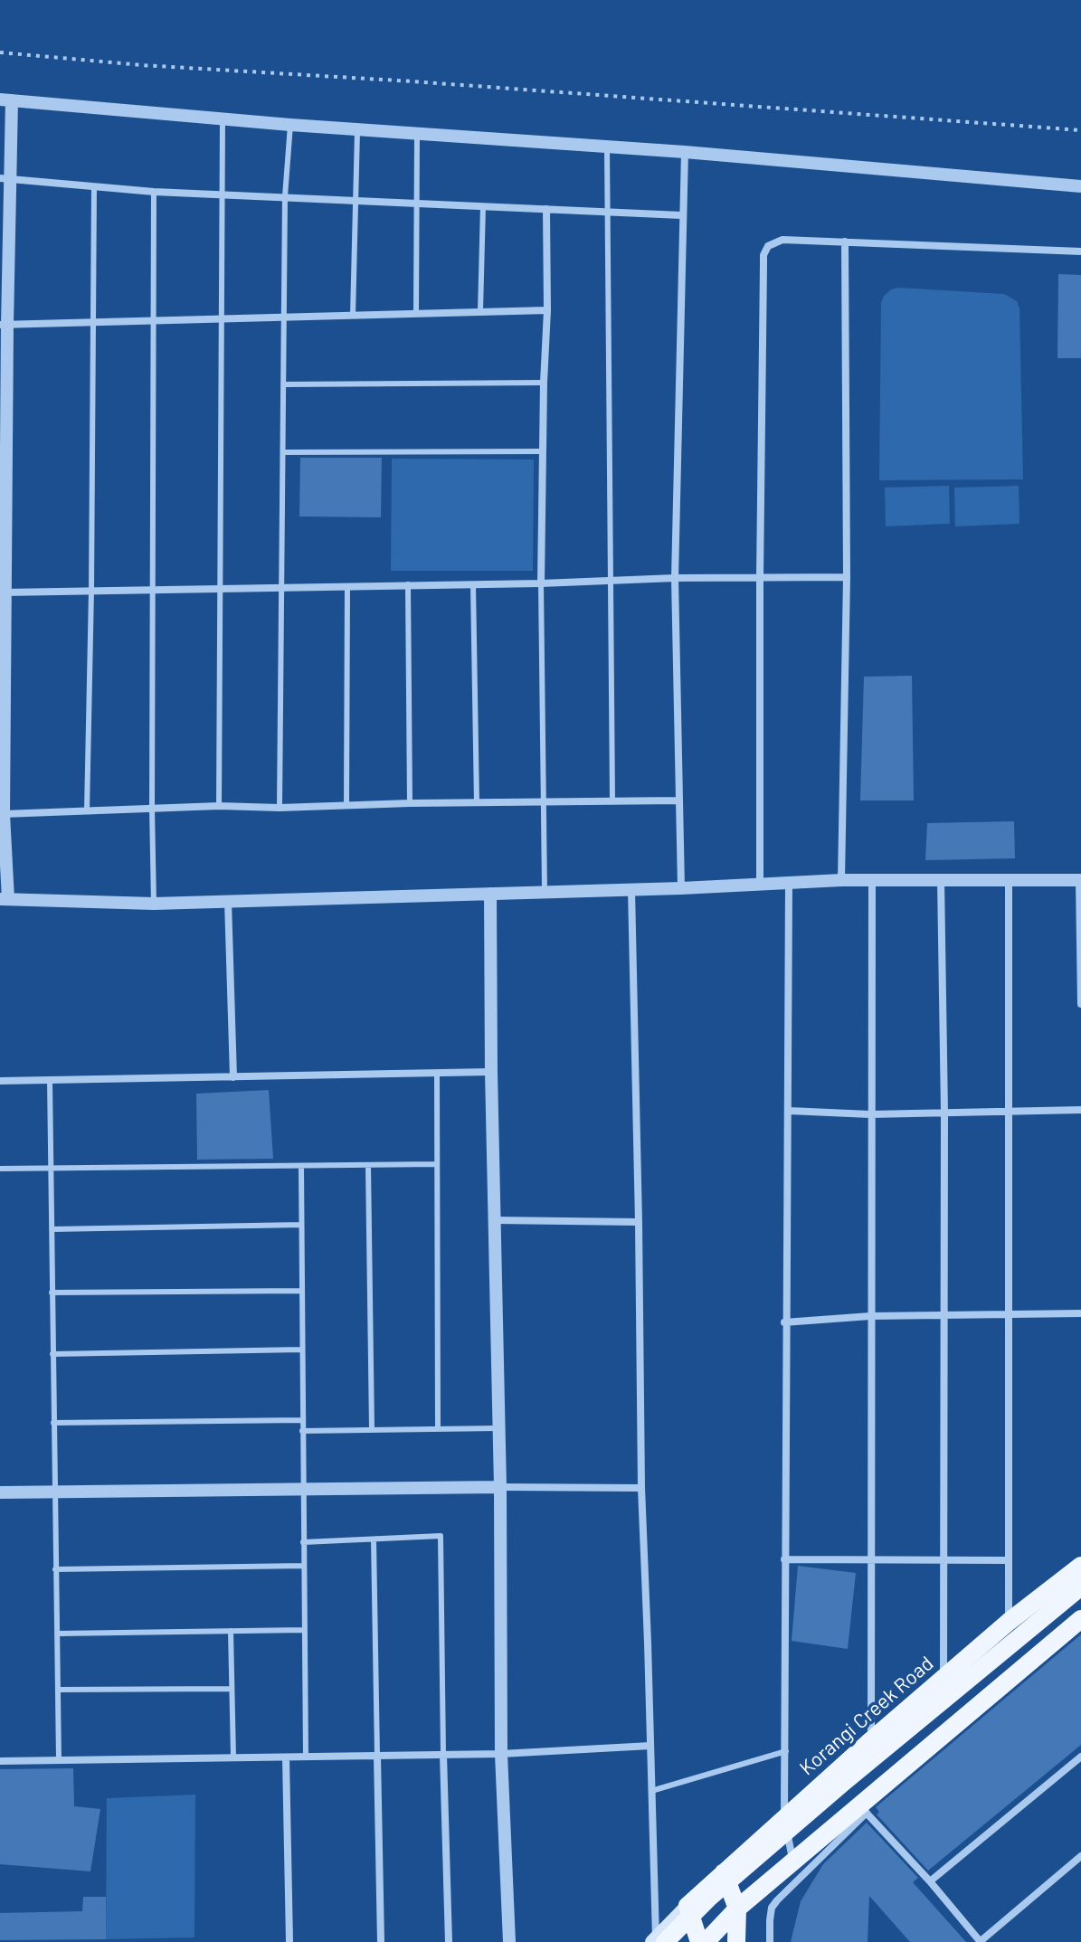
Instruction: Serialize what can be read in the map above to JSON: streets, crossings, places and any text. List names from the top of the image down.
{
  "streets": {
    "main road": ["Korangi Creek Road"]
  }
}
